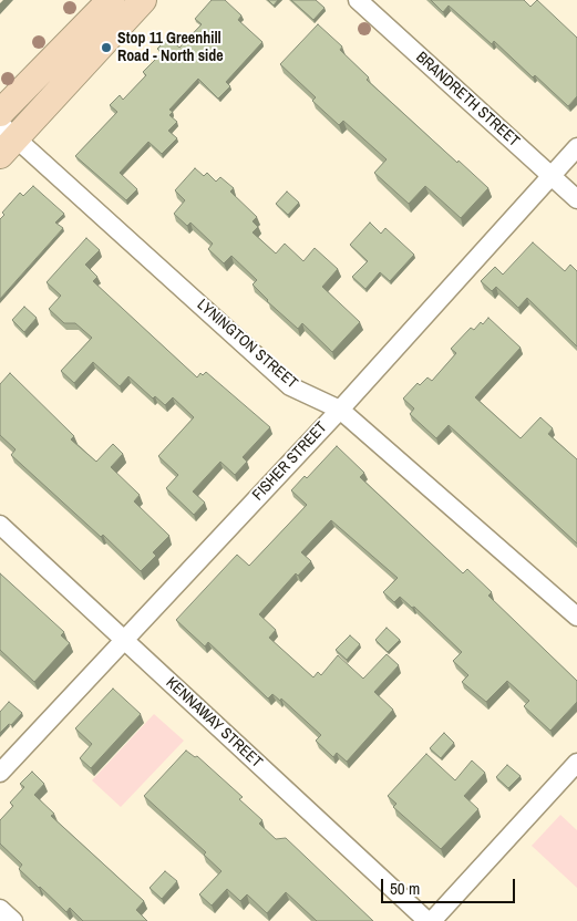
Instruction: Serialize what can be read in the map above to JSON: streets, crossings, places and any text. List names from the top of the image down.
{
  "streets": {
    "street": [
      "BRANDRETH STREET",
      "LYNINGTON STREET",
      "FISHER STREET",
      "KENNAWAY STREET"
    ]
  },
  "crossings": [
    ["BRANDRETH STREET", "FISHER STREET"],
    ["LYNINGTON STREET", "FISHER STREET"],
    ["FISHER STREET", "KENNAWAY STREET"]
  ],
  "places": ["Stop 11 Greenhill Road - North side"],
  "scale_bar": "50 m"
}
